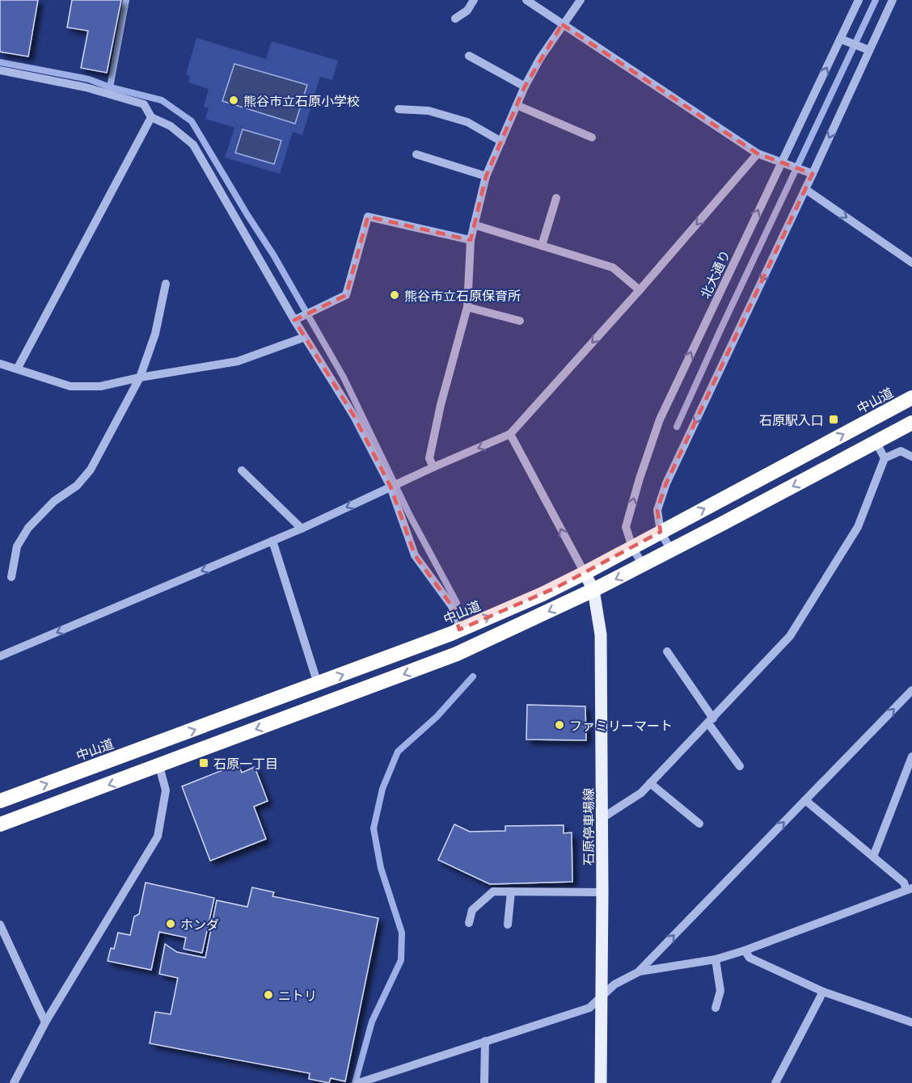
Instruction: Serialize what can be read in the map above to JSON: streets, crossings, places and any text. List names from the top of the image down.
{
  "streets": {
    "highway": ["中山道"],
    "main road": ["石原停車場線"],
    "street": ["北大通り"]
  },
  "crossings": [
    ["北大通り", "中山道"],
    ["中山道", "石原停車場線"]
  ],
  "places": {
    "other": [
      "熊谷市立石原小学校",
      "熊谷市立石原保育所",
      "ファミリーマート",
      "ホンダ",
      "ニトリ"
    ],
    "transit": ["石原駅入口", "石原一丁目"]
  }
}
